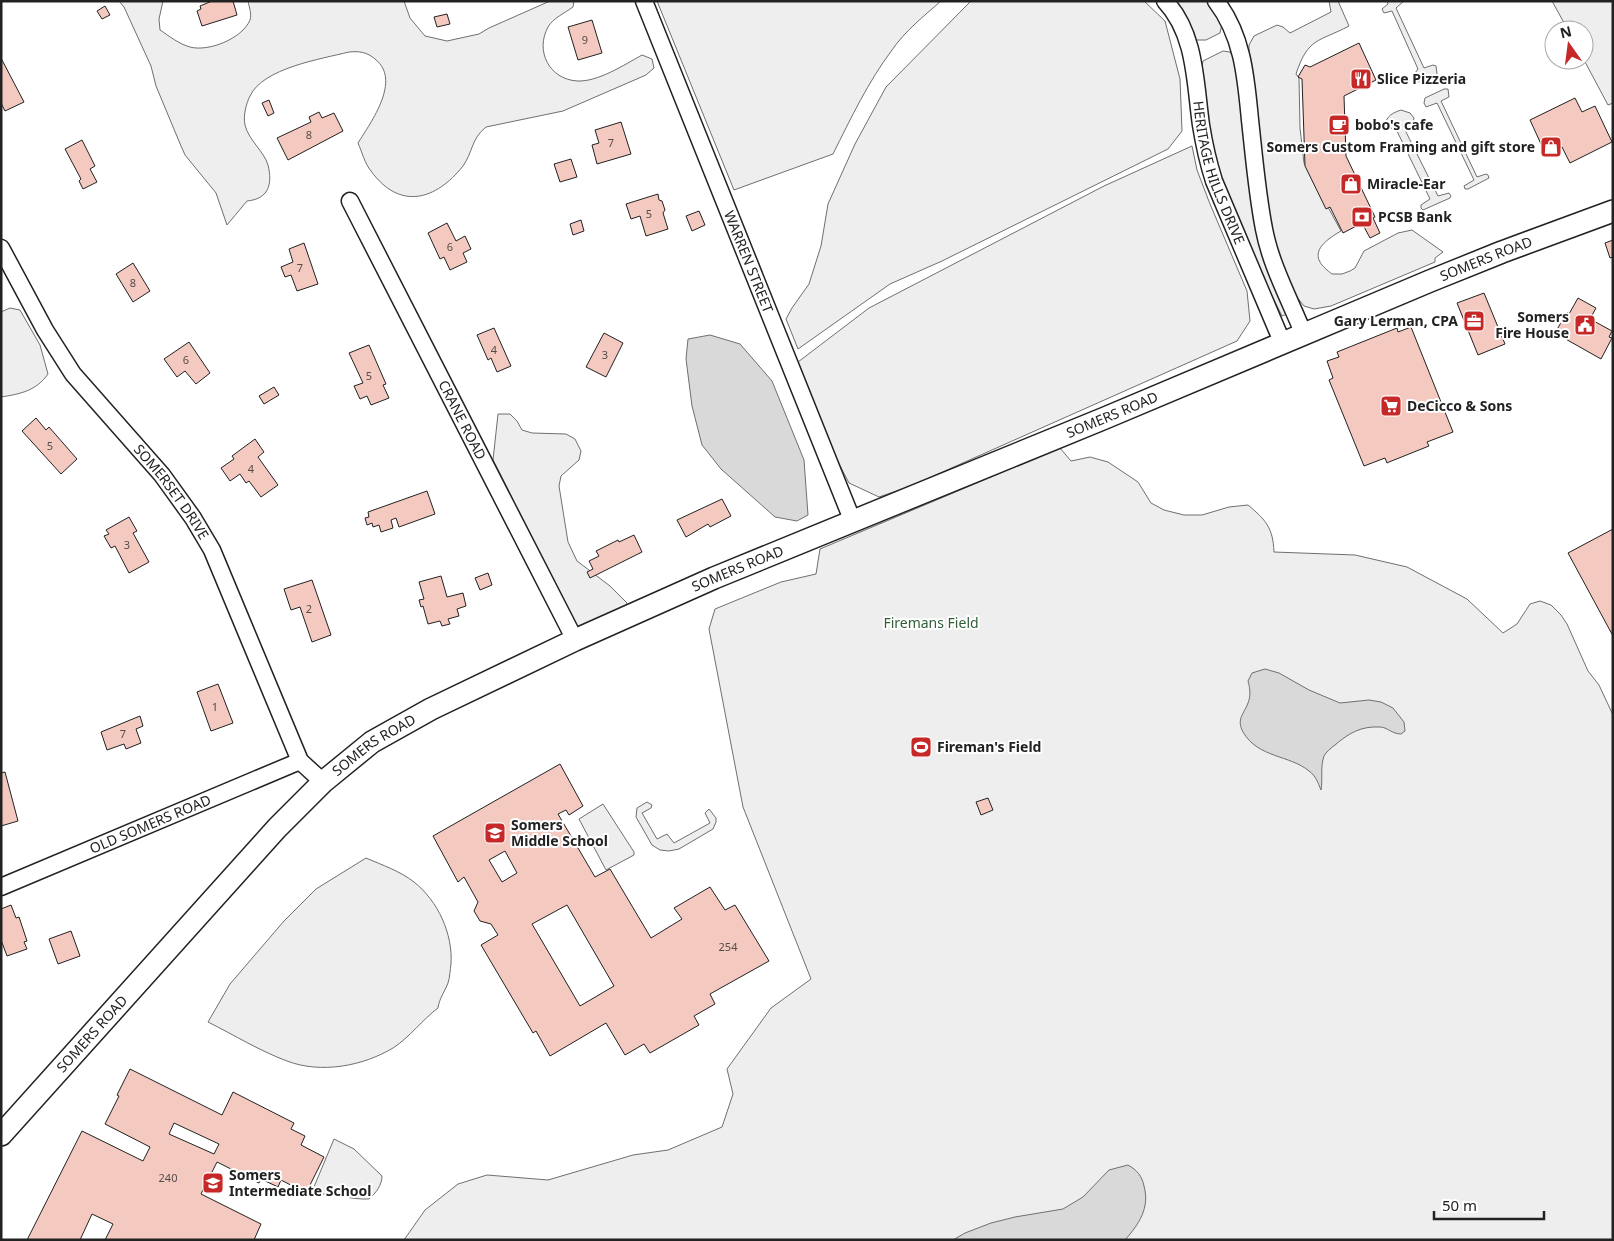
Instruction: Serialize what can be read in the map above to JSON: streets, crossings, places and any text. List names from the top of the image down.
{
  "streets": {
    "main road": ["SOMERS ROAD"],
    "street": [
      "HERITAGE HILLS DRIVE",
      "WARREN STREET",
      "CRANE ROAD",
      "SOMERSET DRIVE",
      "OLD SOMERS ROAD"
    ]
  },
  "crossings": [
    ["HERITAGE HILLS DRIVE", "SOMERS ROAD"],
    ["SOMERS ROAD", "WARREN STREET"],
    ["SOMERS ROAD", "CRANE ROAD"],
    ["SOMERSET DRIVE", "OLD SOMERS ROAD"]
  ],
  "parks": ["Firemans Field"],
  "places": {
    "restaurant": ["Slice Pizzeria"],
    "cafe": ["bobo's cafe"],
    "shop": ["Somers Custom Framing and gift store", "Miracle-Ear"],
    "bank": ["PCSB Bank"],
    "office": ["Gary Lerman, CPA"],
    "public building": ["Somers Fire House"],
    "supermarket": ["DeCicco & Sons"],
    "sports": ["Fireman's Field"],
    "school or university": ["Somers Middle School", "Somers Intermediate School"]
  },
  "house_numbers": [
    "9",
    "8",
    "7",
    "5",
    "6",
    "7",
    "8",
    "4",
    "3",
    "6",
    "5",
    "5",
    "4",
    "3",
    "2",
    "1",
    "7",
    "254",
    "240"
  ],
  "scale_bar": "50 m",
  "north": "top"
}
